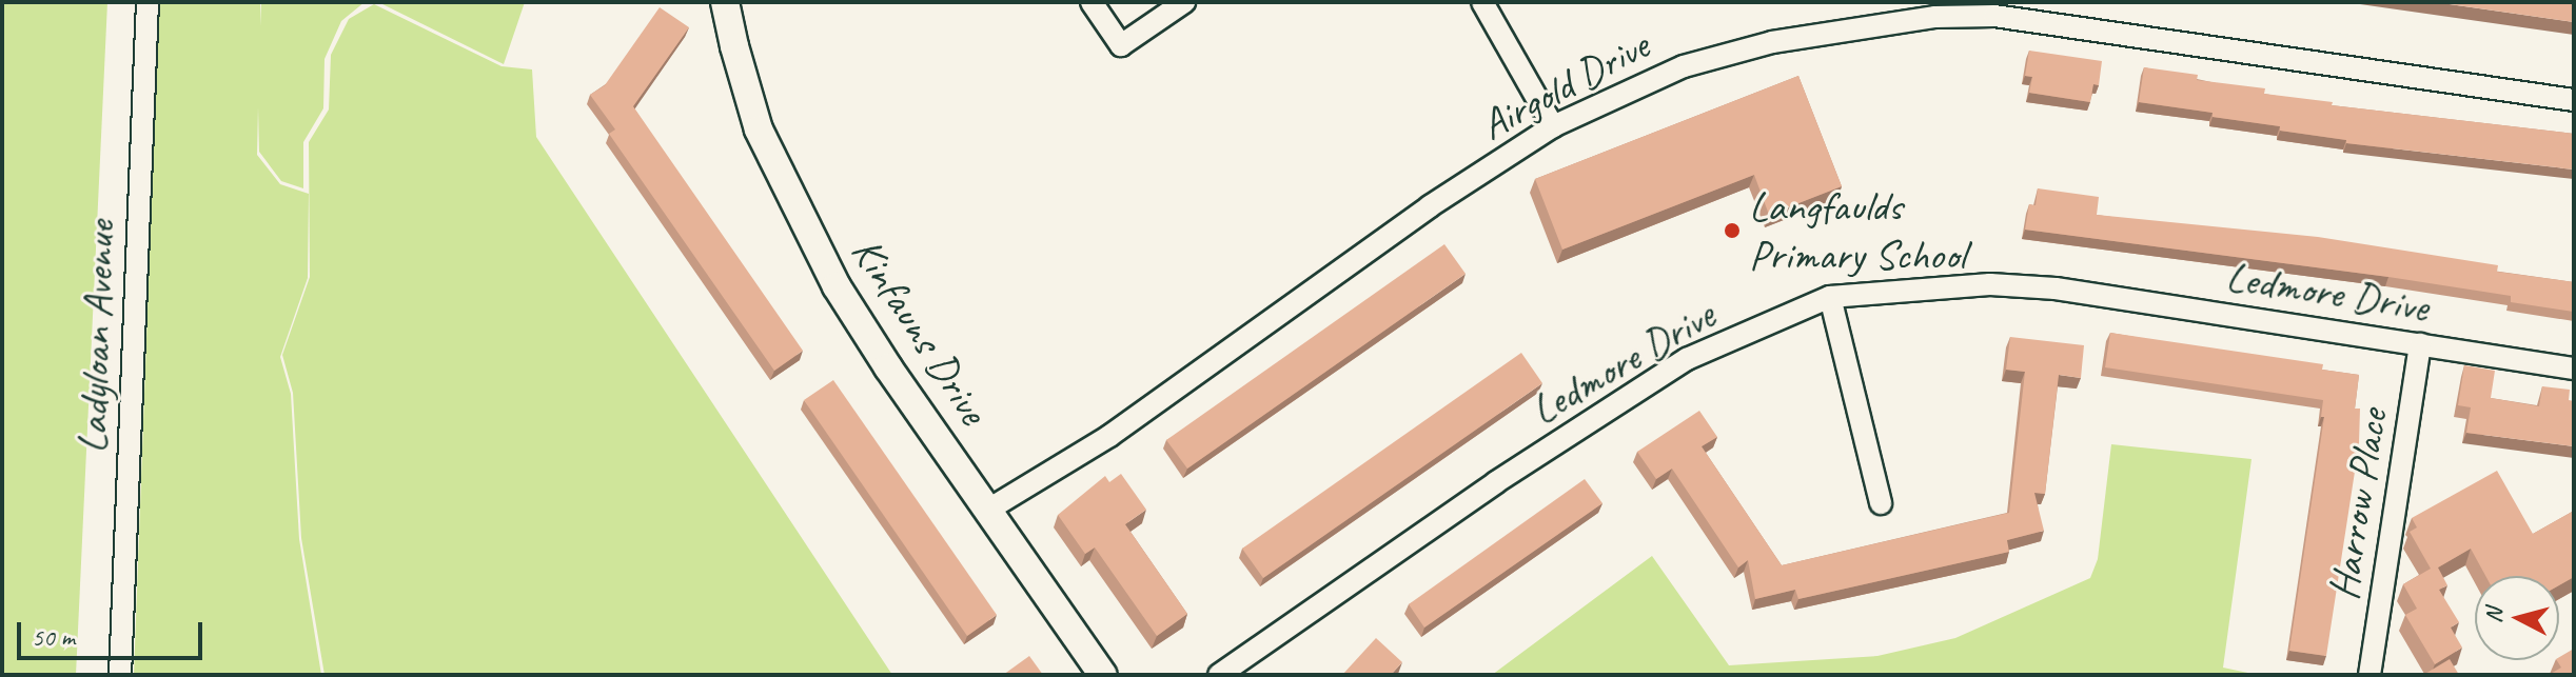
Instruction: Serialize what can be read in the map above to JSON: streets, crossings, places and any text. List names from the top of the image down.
{
  "streets": {
    "street": [
      "Airgold Drive",
      "Ledmore Drive",
      "Kinfauns Drive",
      "Ladyloan Avenue",
      "Harrow Place"
    ]
  },
  "crossings": [
    ["Airgold Drive", "Kinfauns Drive"],
    ["Ledmore Drive", "Harrow Place"]
  ],
  "places": ["Langfaulds Primary School"],
  "scale_bar": "50 m",
  "north": "left"
}
